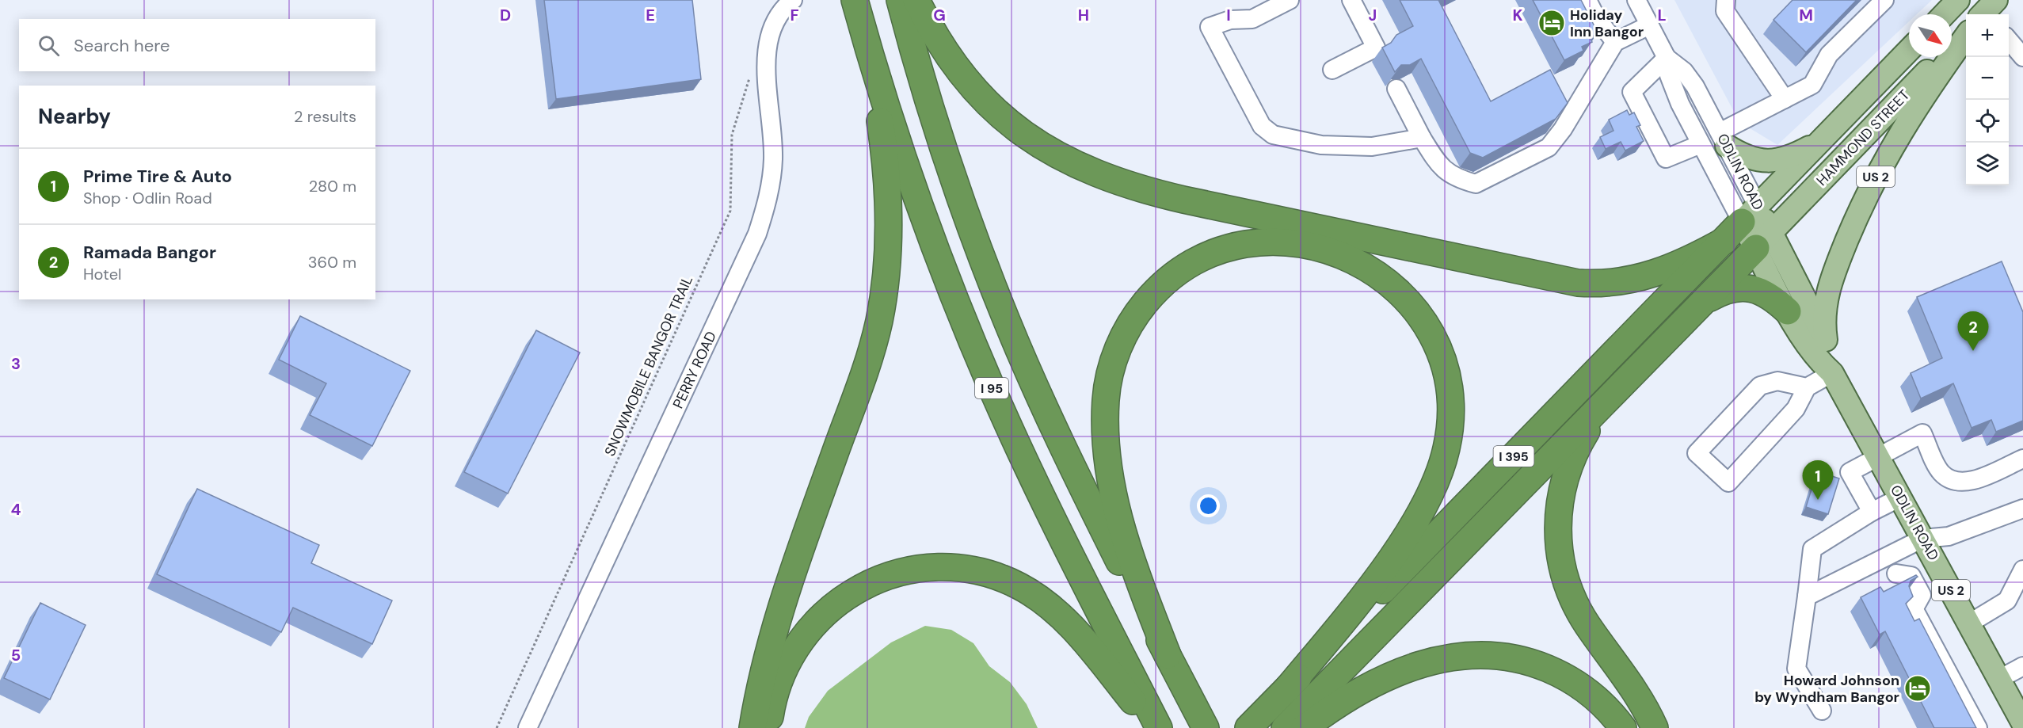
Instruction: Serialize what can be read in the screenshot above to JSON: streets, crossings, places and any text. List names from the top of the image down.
{
  "streets": {
    "highway": ["I 95", "I 395"],
    "main road": ["HAMMOND STREET", "ODLIN ROAD", "US 2"],
    "street": ["PERRY ROAD"],
    "path": ["SNOWMOBILE BANGOR TRAIL"]
  },
  "crossings": [
    ["HAMMOND STREET", "ODLIN ROAD"],
    ["HAMMOND STREET", "I 395"],
    ["ODLIN ROAD", "US 2"],
    ["ODLIN ROAD", "I 395"]
  ],
  "places": {
    "hotel": ["Holiday Inn Bangor", "Howard Johnson by Wyndham Bangor"]
  },
  "north": "bottom right",
  "page": {
    "map_buttons": ["+", "−"],
    "search": "Search here",
    "heading": ["Nearby", "2 results"],
    "list": [
      {
        "mark": "1",
        "name": "Prime Tire & Auto",
        "note": "Shop · Odlin Road",
        "value": "280 m"
      },
      {
        "mark": "2",
        "name": "Ramada Bangor",
        "note": "Hotel",
        "value": "360 m"
      }
    ],
    "pins": ["2", "1"]
  },
  "grid": {
    "columns": [
      "D",
      "E",
      "F",
      "G",
      "H",
      "I",
      "J",
      "K",
      "L",
      "M"
    ],
    "rows": ["3", "4", "5"]
  }
}
